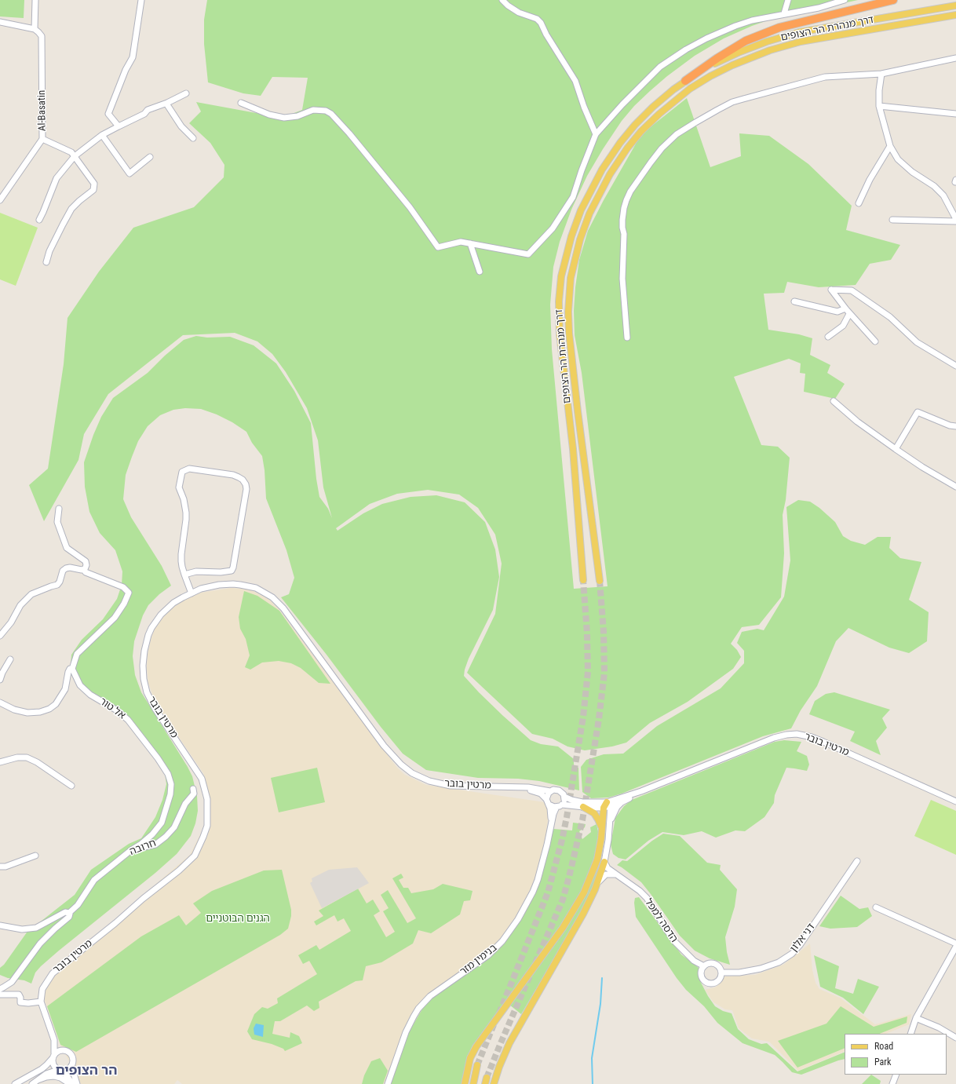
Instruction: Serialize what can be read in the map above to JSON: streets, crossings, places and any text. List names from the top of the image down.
{
  "streets": {
    "main road": ["דרך מנהרת הר הצופים"],
    "street": [
      "Al-Basatin",
      "אל טור",
      "מרטין בובר",
      "חרובה",
      "הדסה למפל",
      "דני אלון",
      "בנימין מזר"
    ]
  },
  "crossings": [
    ["אל טור", "חרובה"],
    ["מרטין בובר", "בנימין מזר"],
    ["הדסה למפל", "דני אלון"]
  ],
  "districts": ["הר הצופים"],
  "parks": ["הגנים הבוטניים"],
  "legend": ["Road", "Park"]
}
